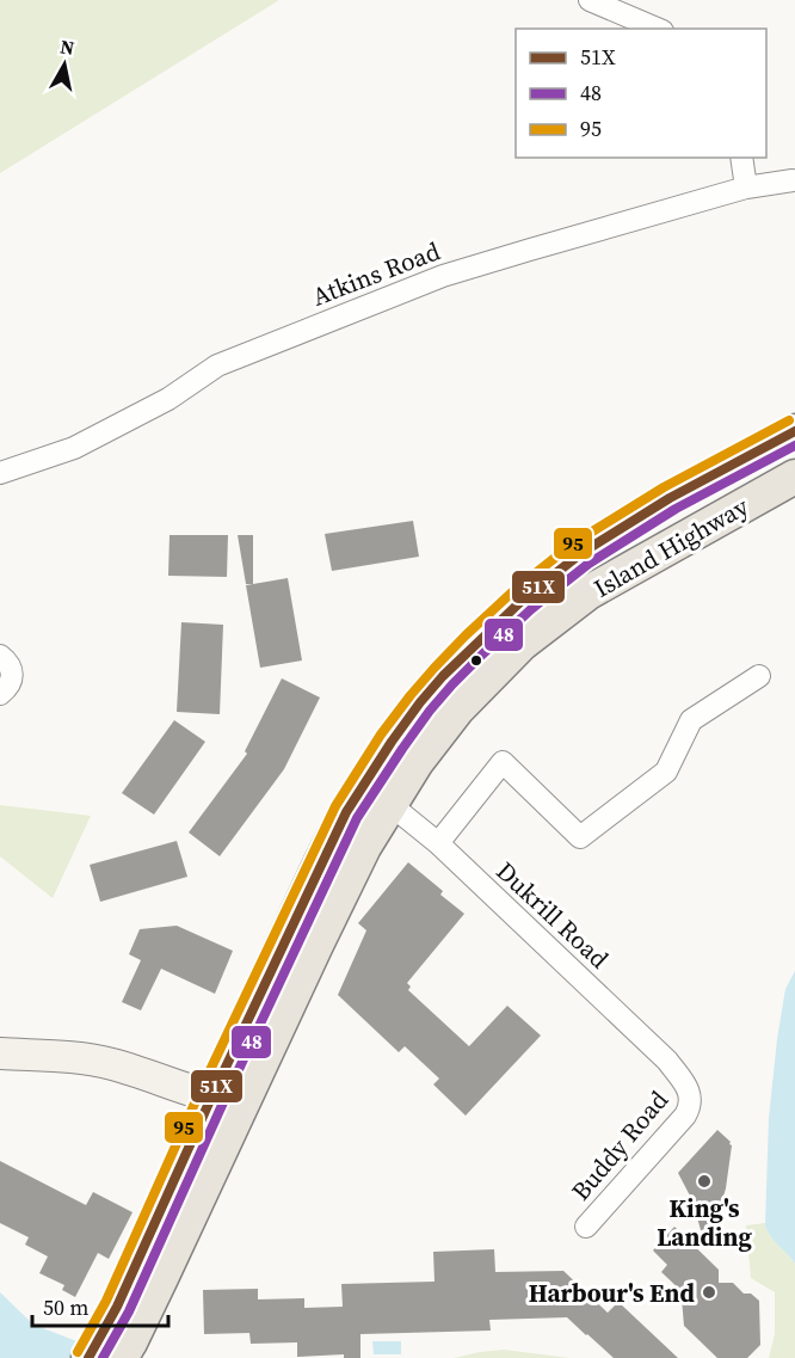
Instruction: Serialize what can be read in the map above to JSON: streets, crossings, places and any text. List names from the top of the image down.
{
  "streets": {
    "main road": ["Island Highway"],
    "street": ["Atkins Road", "Dukrill Road", "Buddy Road"]
  },
  "crossings": [
    ["Island Highway", "Dukrill Road"],
    ["Dukrill Road", "Buddy Road"]
  ],
  "places": ["King's Landing", "Harbour's End"],
  "lines": ["transit line 95", "transit line 51X", "transit line 48"],
  "legend": ["51X", "48", "95"],
  "scale_bar": "50 m",
  "north": "top"
}
